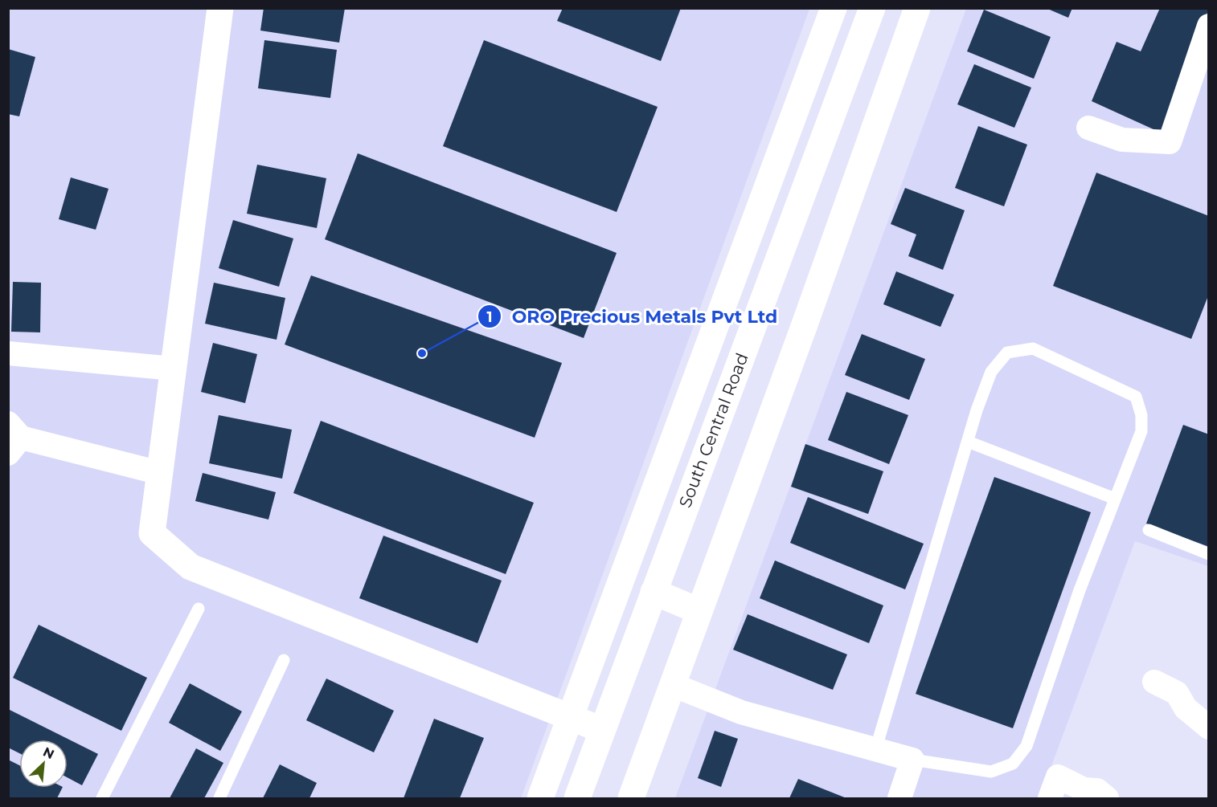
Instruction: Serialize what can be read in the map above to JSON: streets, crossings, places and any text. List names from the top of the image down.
{
  "streets": {
    "street": ["South Central Road"]
  },
  "places": ["ORO Precious Metals Pvt Ltd"],
  "north": "top right"
}
